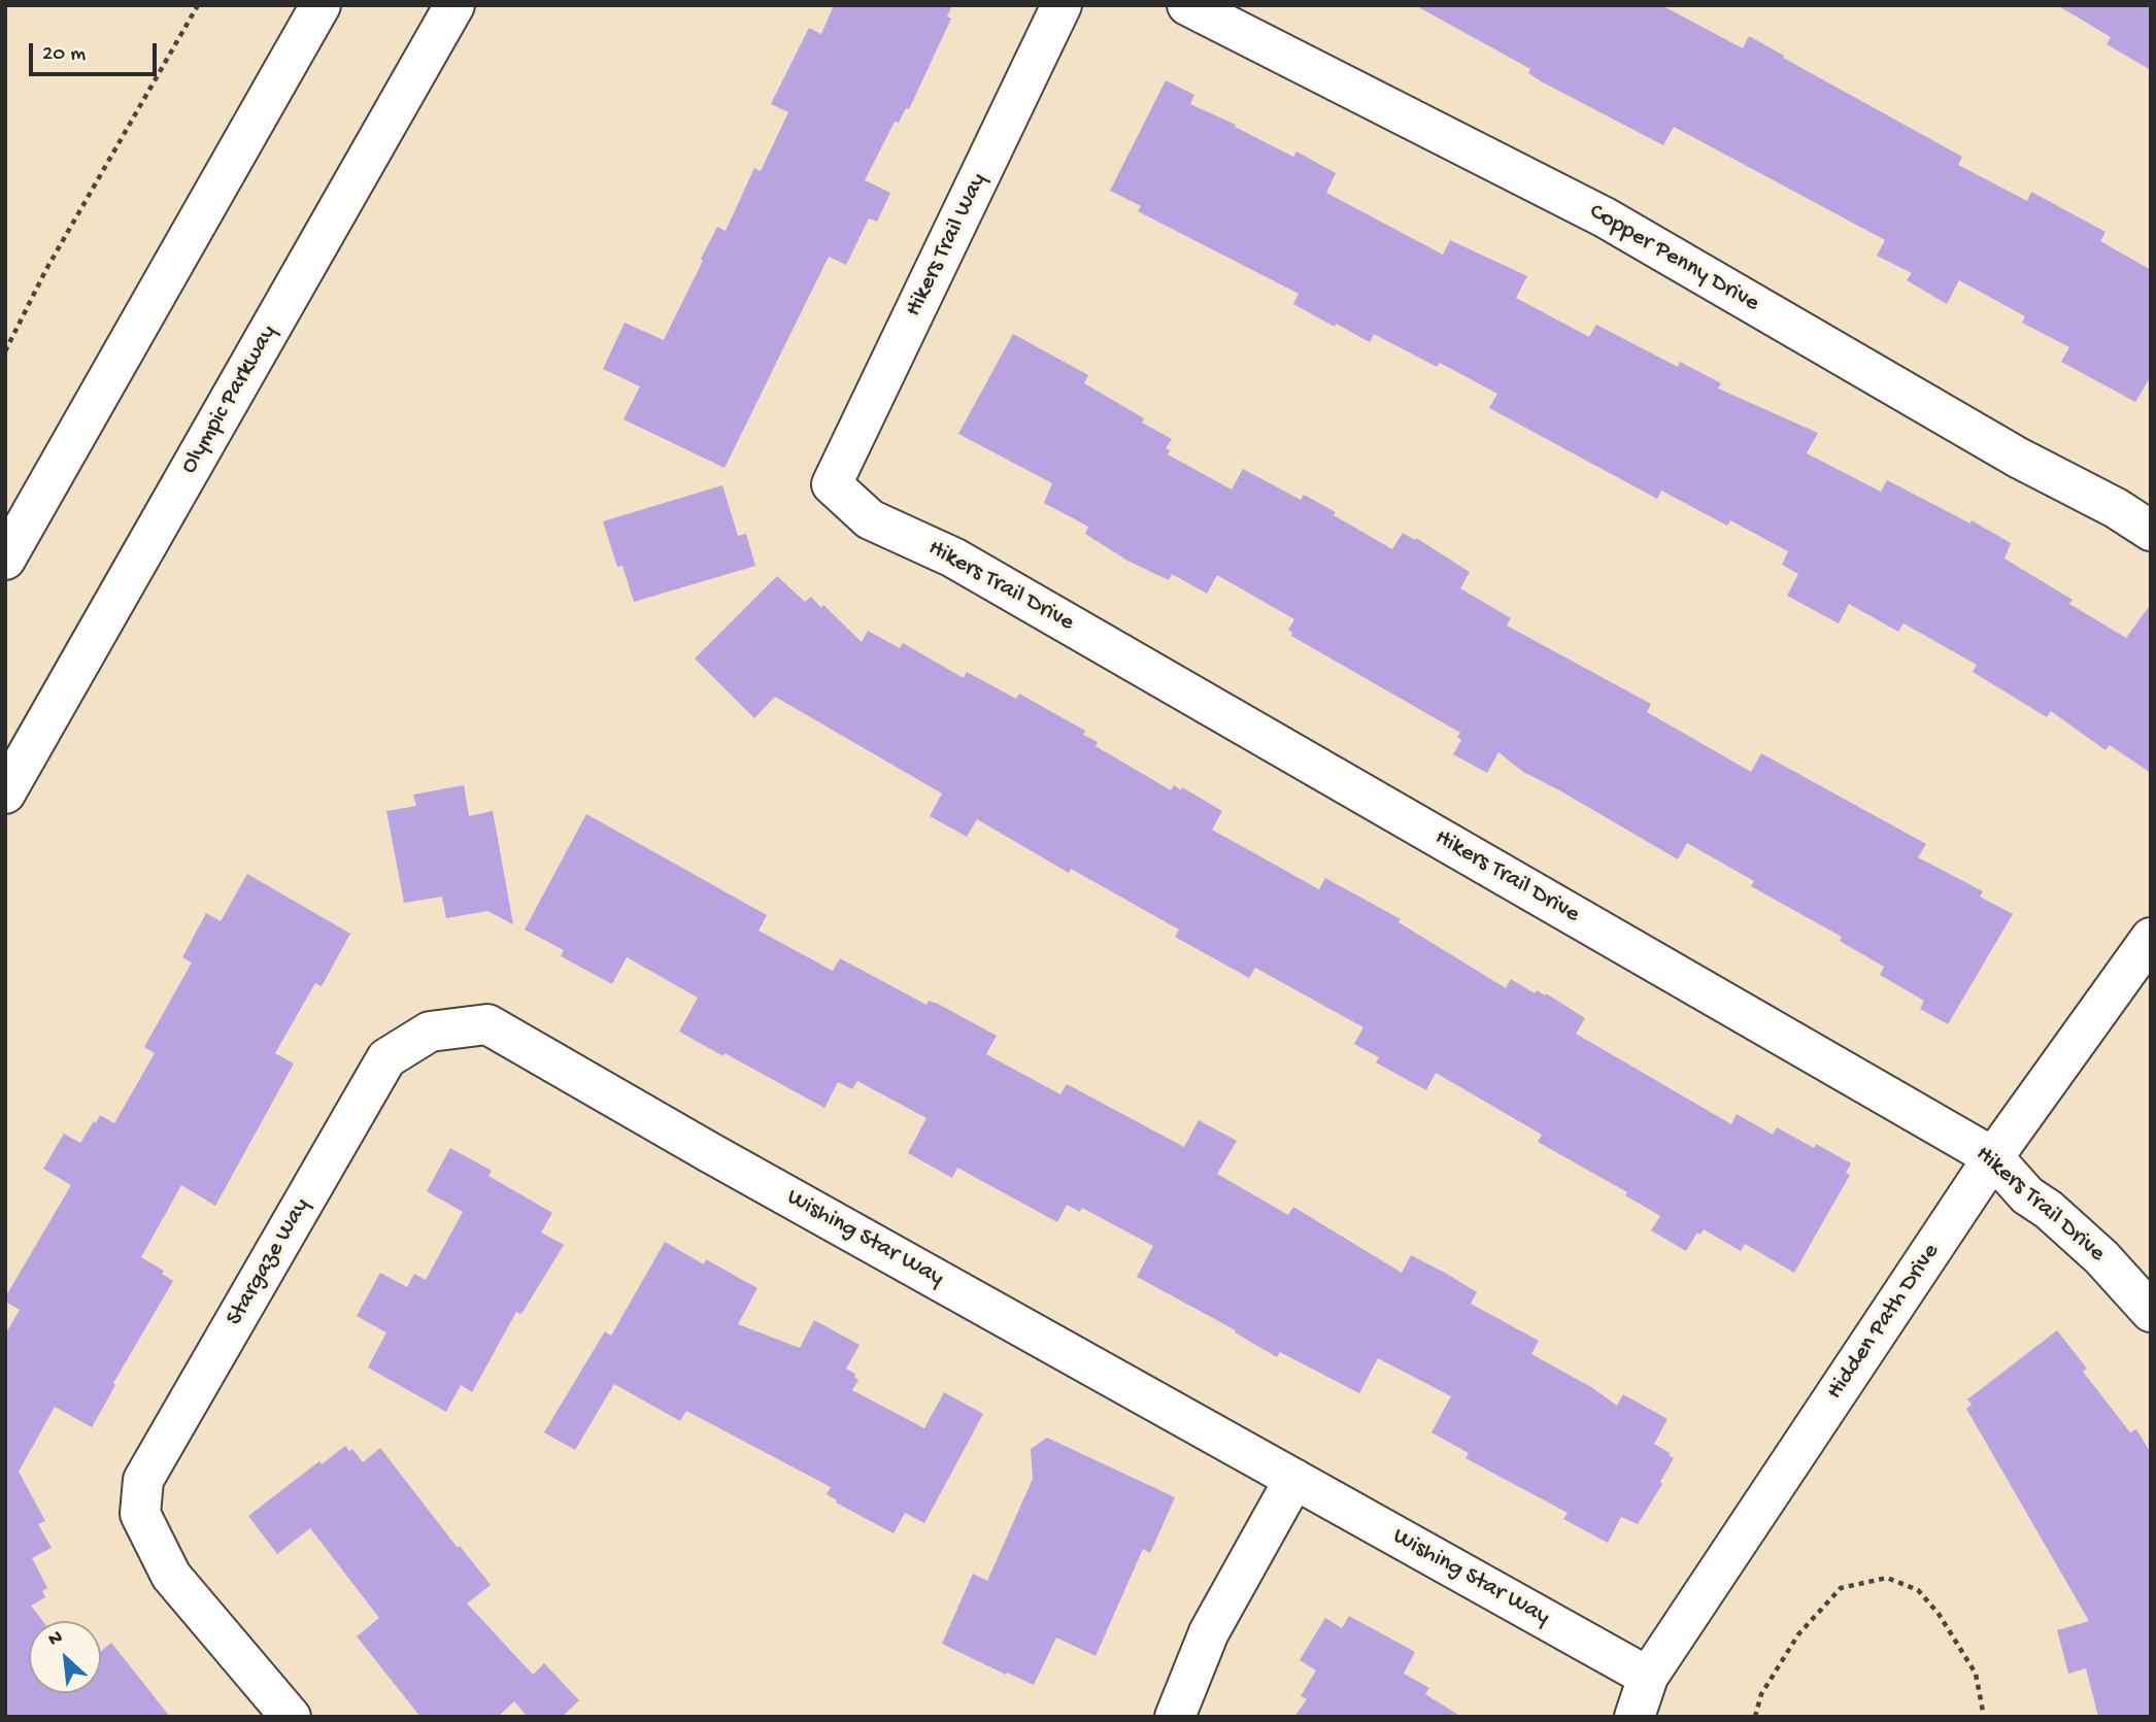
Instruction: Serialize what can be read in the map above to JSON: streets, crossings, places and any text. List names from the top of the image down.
{
  "streets": {
    "street": [
      "Hikers Trail Way",
      "Copper Penny Drive",
      "Olympic Parkway",
      "Hikers Trail Drive",
      "Wishing Star Way",
      "Stargaze Way",
      "Hidden Path Drive"
    ]
  },
  "crossings": [
    ["Hikers Trail Way", "Hikers Trail Drive"],
    ["Hikers Trail Drive", "Hidden Path Drive"],
    ["Wishing Star Way", "Stargaze Way"],
    ["Wishing Star Way", "Hidden Path Drive"]
  ],
  "scale_bar": "20 m",
  "north": "top left"
}
